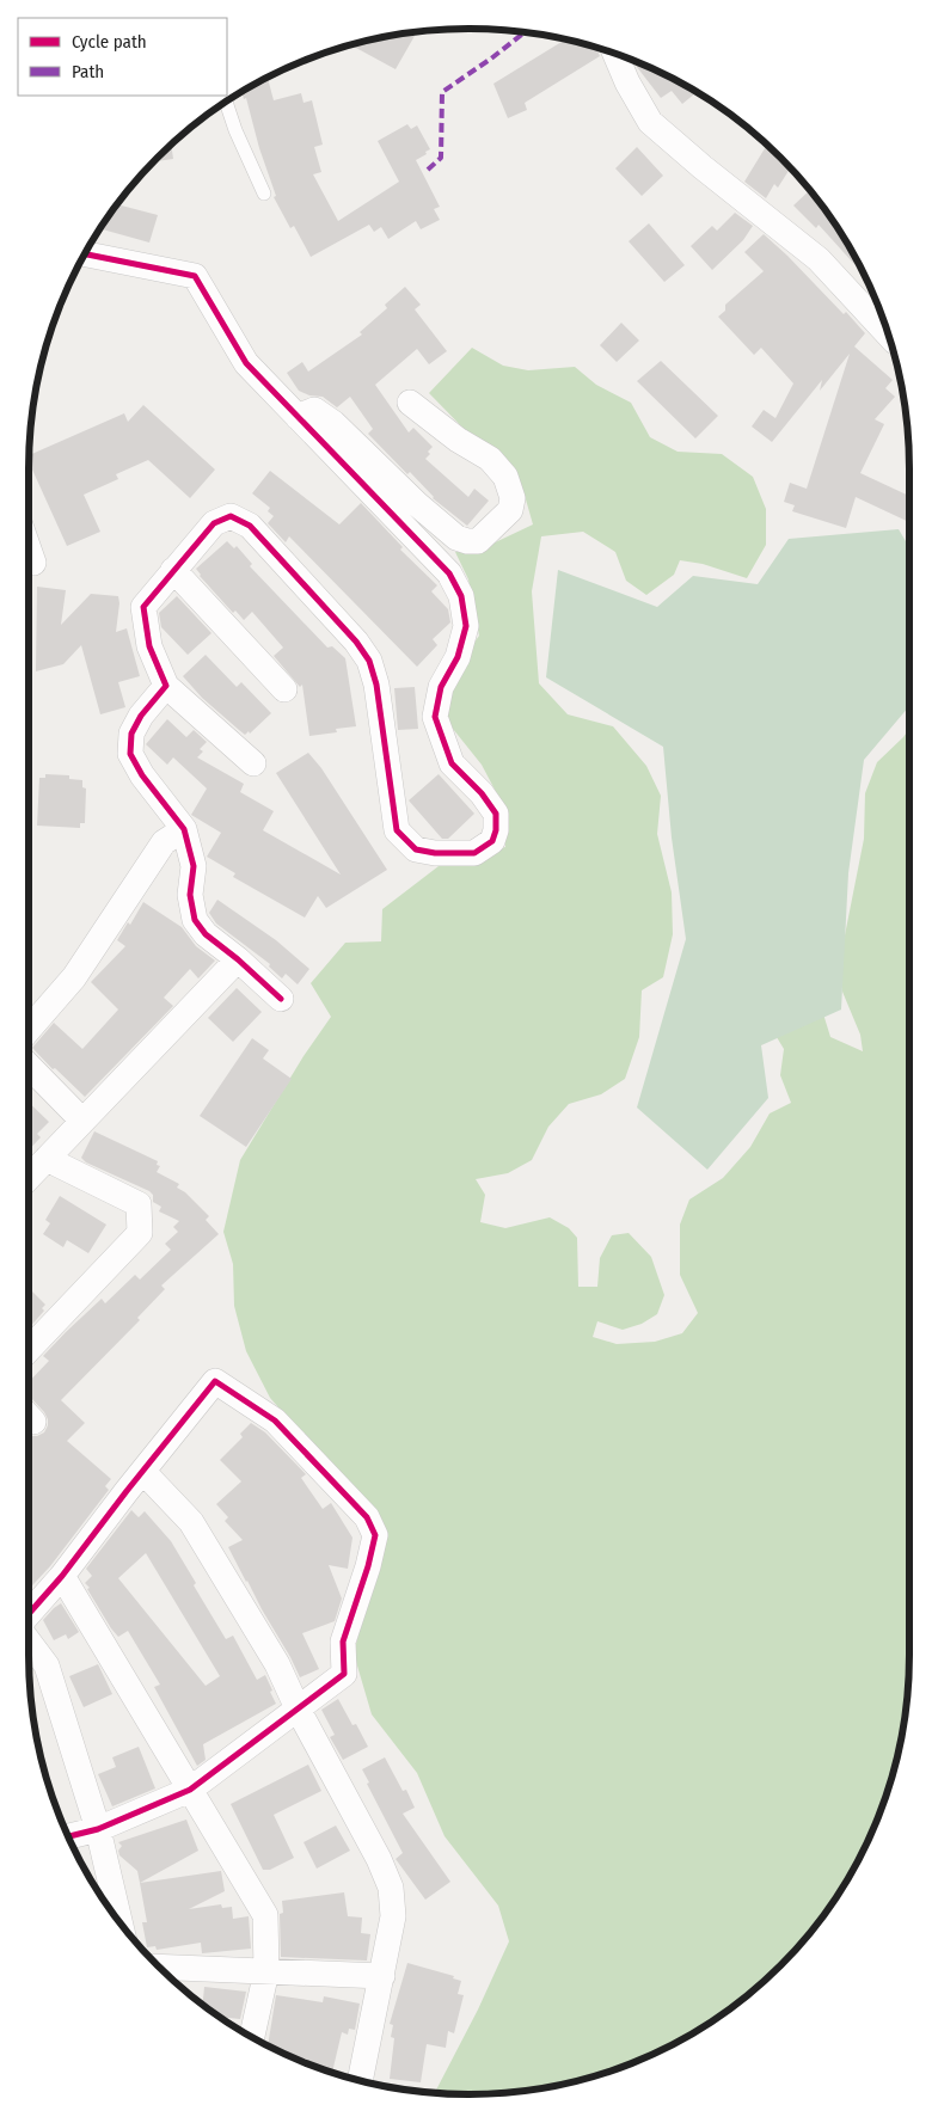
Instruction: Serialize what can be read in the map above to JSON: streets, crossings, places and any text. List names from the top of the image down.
{
  "legend": ["Cycle path", "Path"]
}
